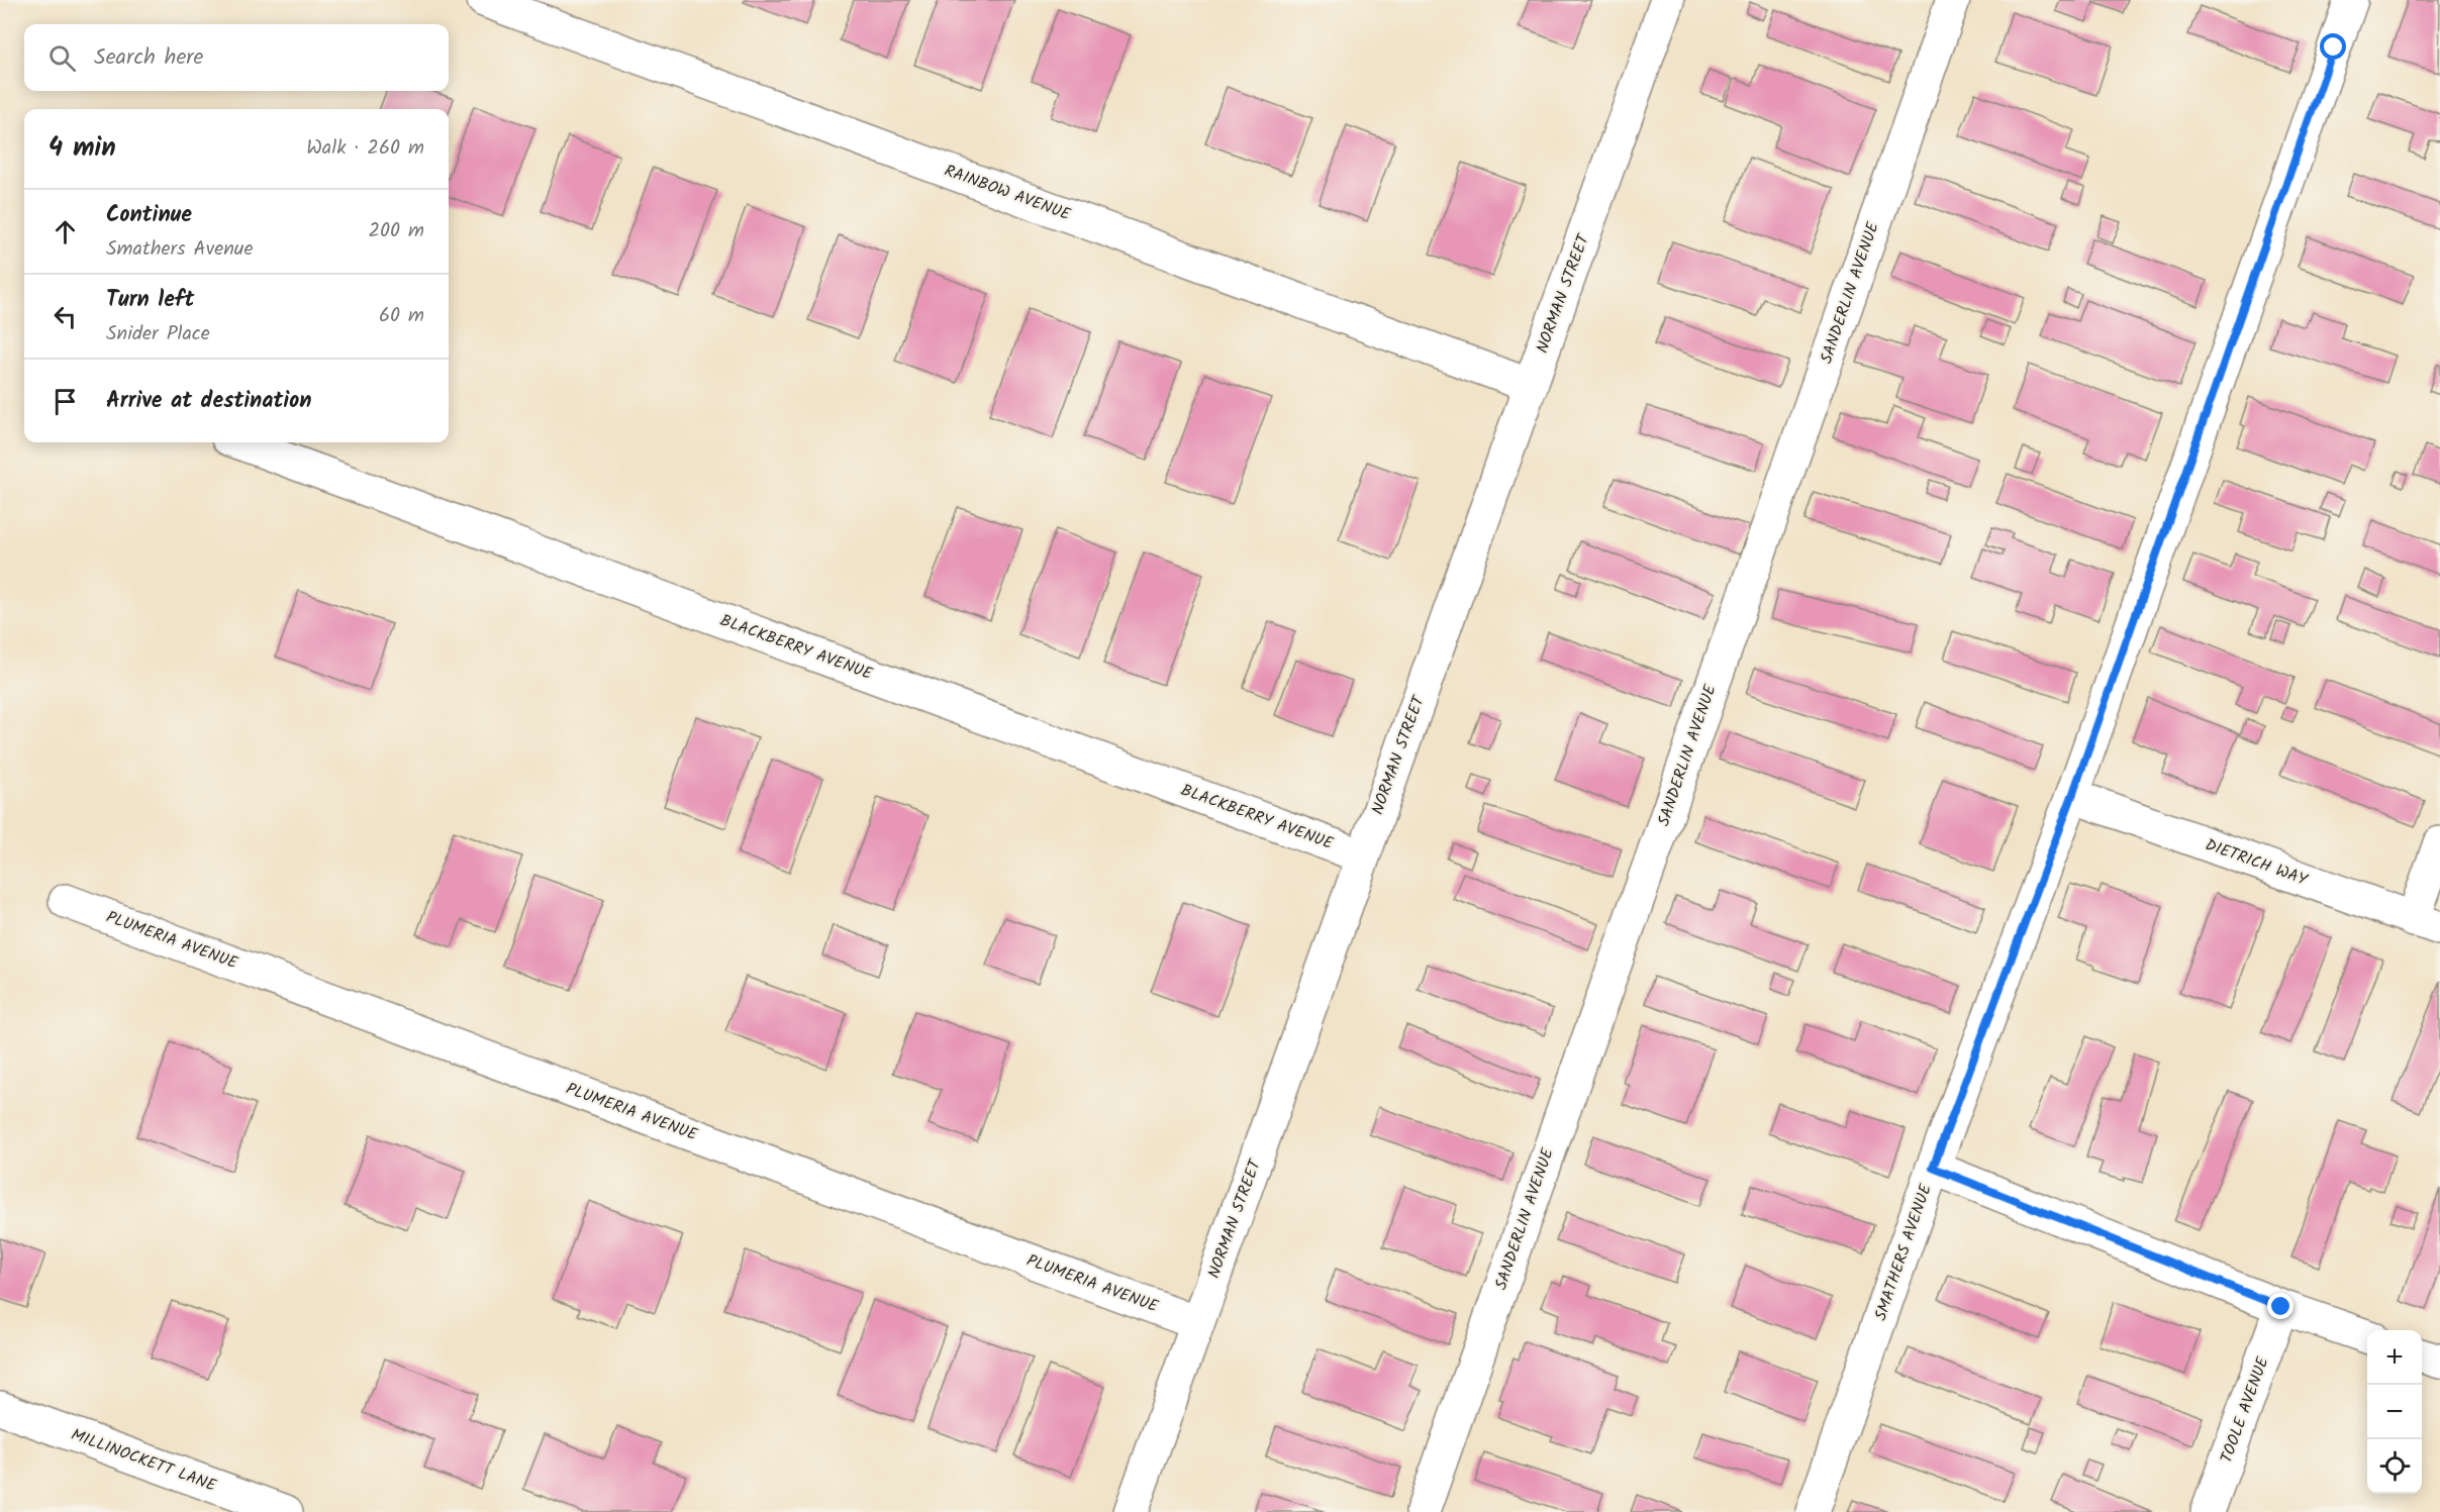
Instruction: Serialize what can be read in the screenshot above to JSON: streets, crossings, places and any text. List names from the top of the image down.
{
  "streets": {
    "street": [
      "RAINBOW AVENUE",
      "SANDERLIN AVENUE",
      "NORMAN STREET",
      "BLACKBERRY AVENUE",
      "DIETRICH WAY",
      "PLUMERIA AVENUE",
      "SMATHERS AVENUE",
      "TOOLE AVENUE",
      "MILLINOCKETT LANE"
    ]
  },
  "crossings": [
    ["RAINBOW AVENUE", "NORMAN STREET"],
    ["NORMAN STREET", "BLACKBERRY AVENUE"],
    ["NORMAN STREET", "PLUMERIA AVENUE"],
    ["DIETRICH WAY", "SMATHERS AVENUE"]
  ],
  "page": {
    "search": "Search here",
    "heading": ["4 min", "Walk · 260 m"],
    "list": [
      ["Continue", "Smathers Avenue", "200 m"],
      ["Turn left", "Snider Place", "60 m"],
      "Arrive at destination"
    ],
    "map_buttons": ["+", "−"]
  }
}
